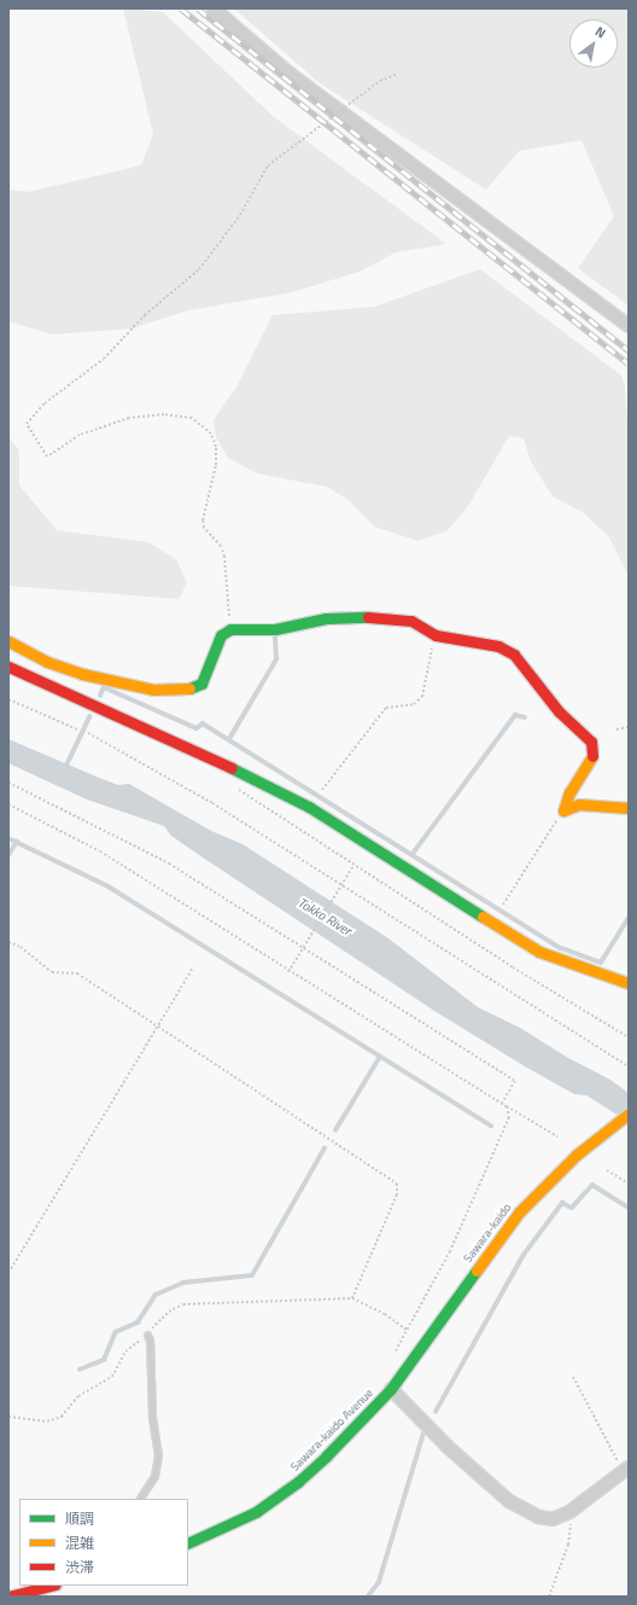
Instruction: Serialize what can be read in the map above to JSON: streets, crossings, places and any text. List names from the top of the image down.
{
  "streets": {
    "main road": ["Sawara-kaido", "Sawara-kaido Avenue"]
  },
  "crossings": [
    ["Sawara-kaido", "Sawara-kaido Avenue"]
  ],
  "water": ["Tokko River"],
  "legend": ["順調", "混雑", "渋滞"],
  "north": "top right"
}
